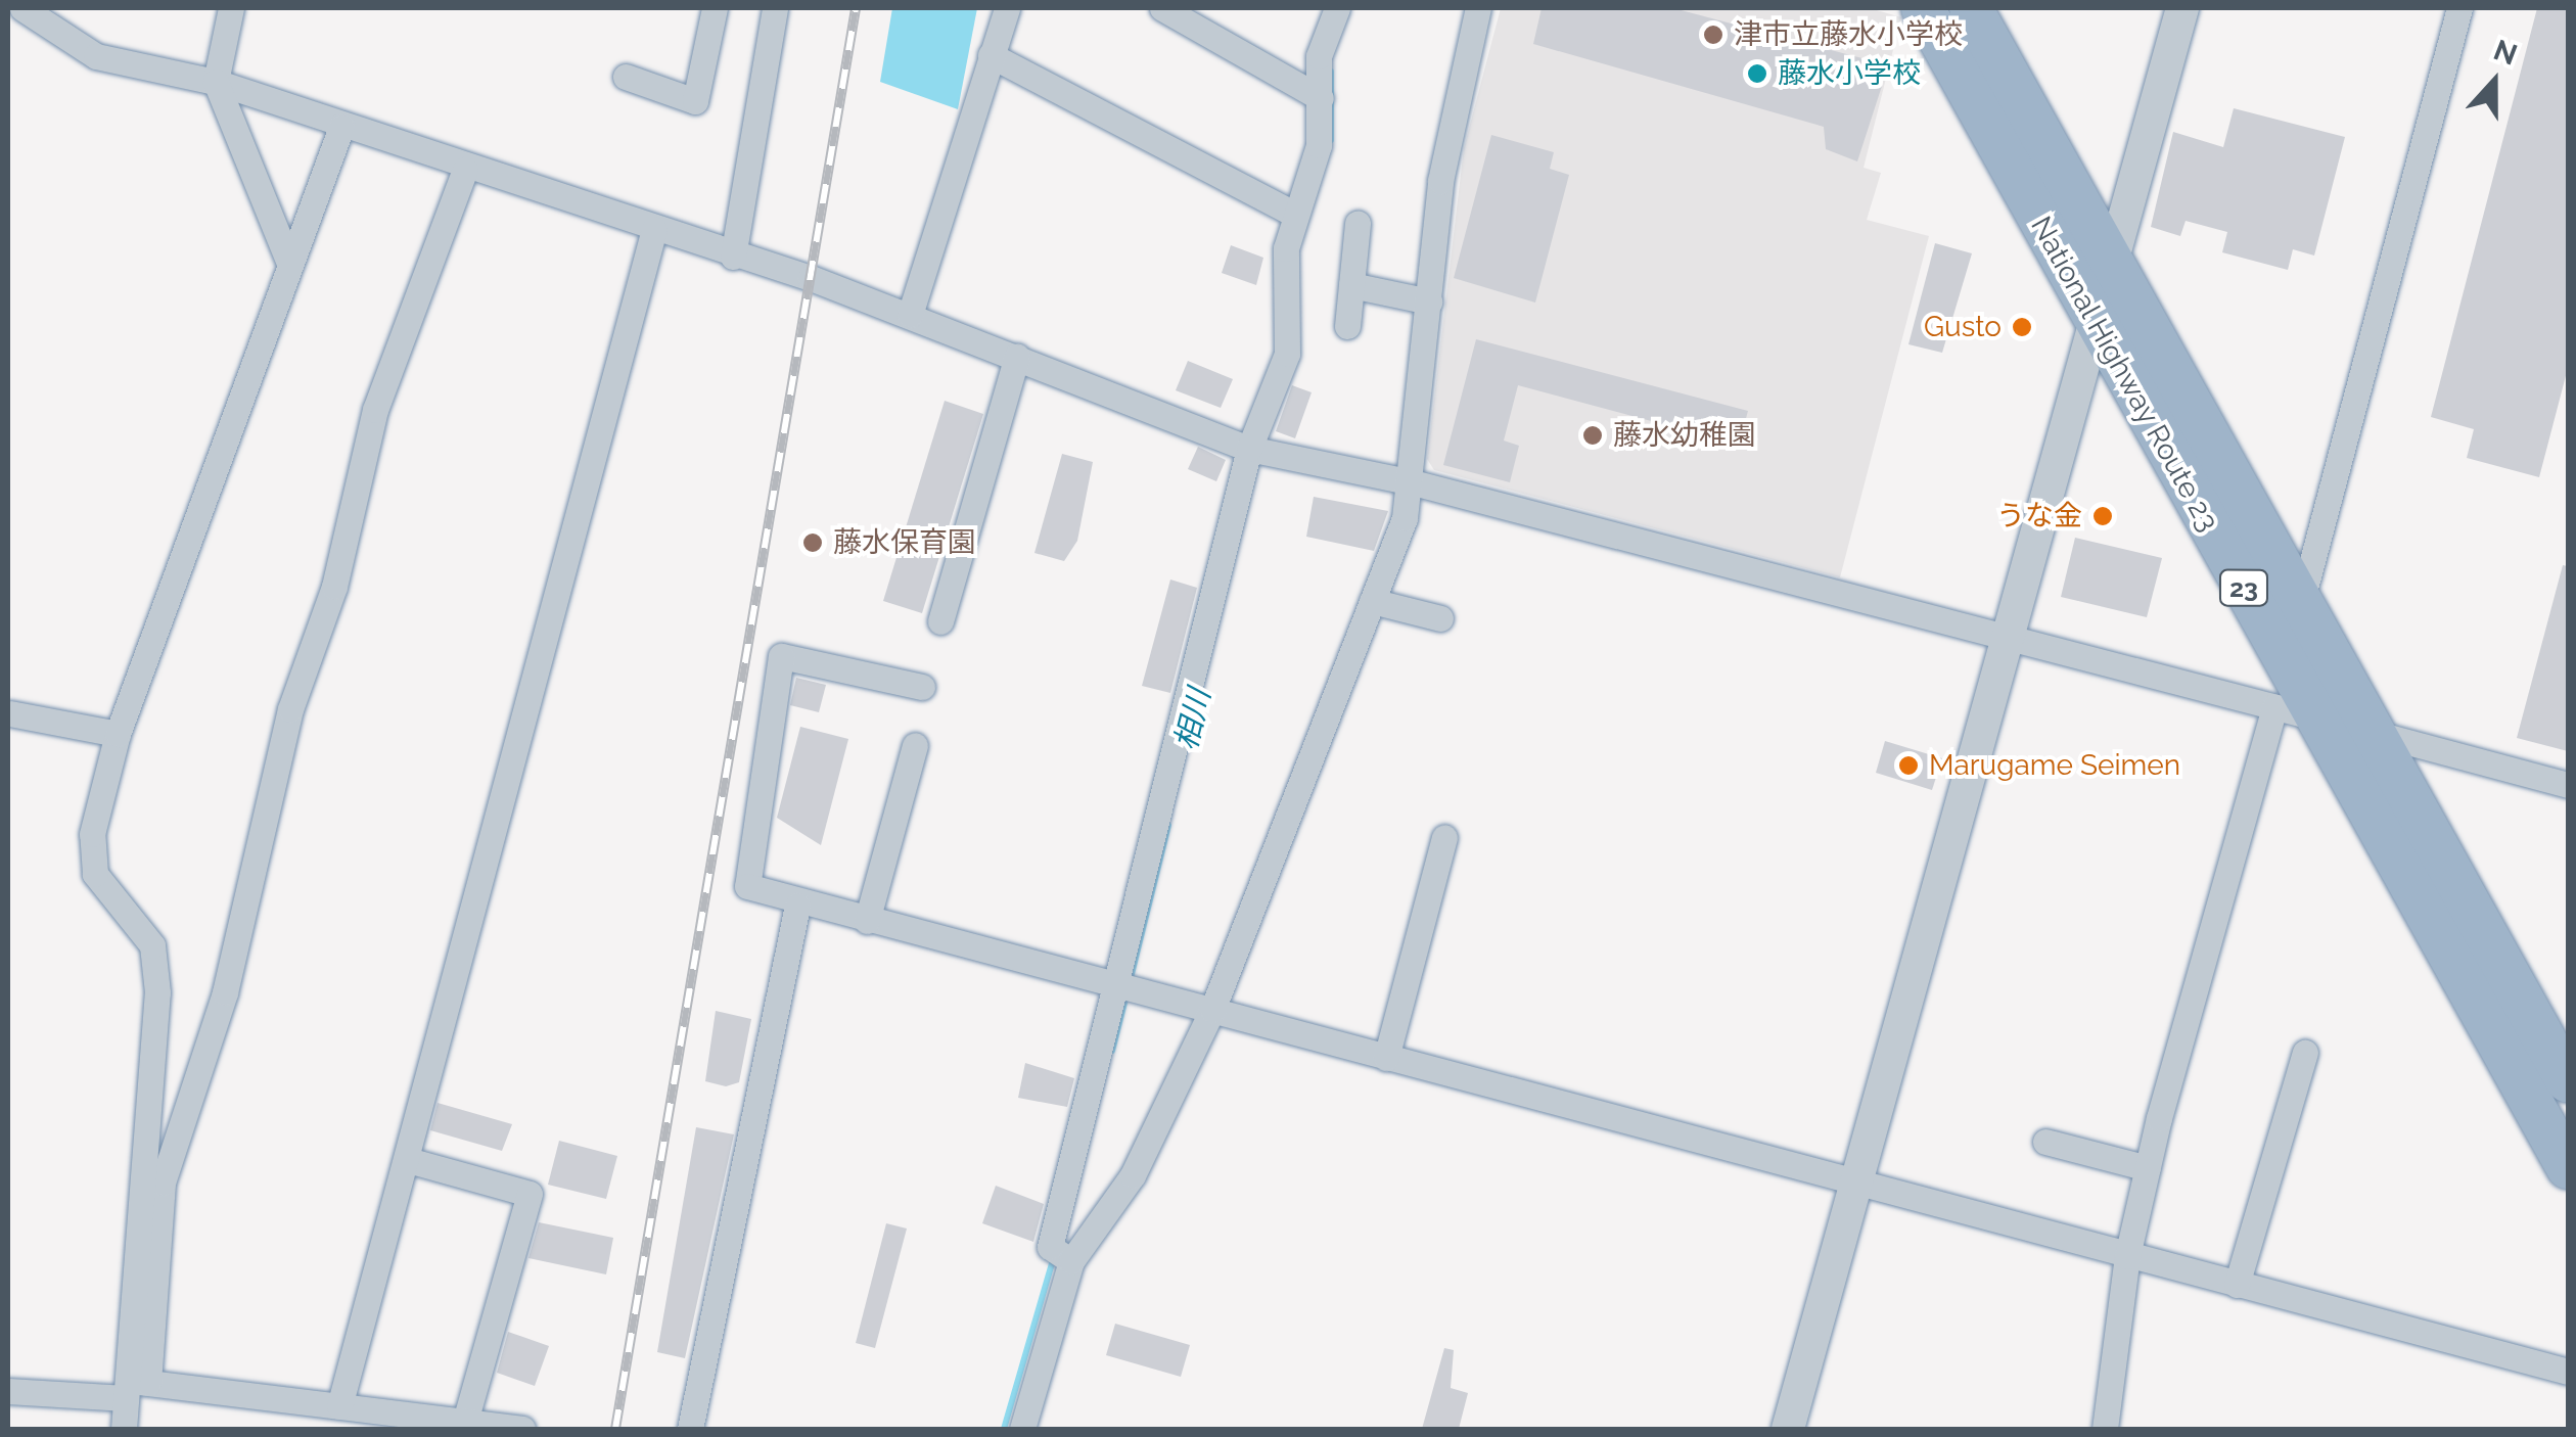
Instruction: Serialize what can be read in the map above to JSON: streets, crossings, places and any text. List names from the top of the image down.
{
  "streets": {
    "highway": ["National Highway Route 23", "23"]
  },
  "water": ["相川"],
  "places": [
    "津市立藤水小学校",
    "藤水小学校",
    "Gusto",
    "藤水幼稚園",
    "うな金",
    "藤水保育園",
    "Marugame Seimen"
  ],
  "north": "top"
}
